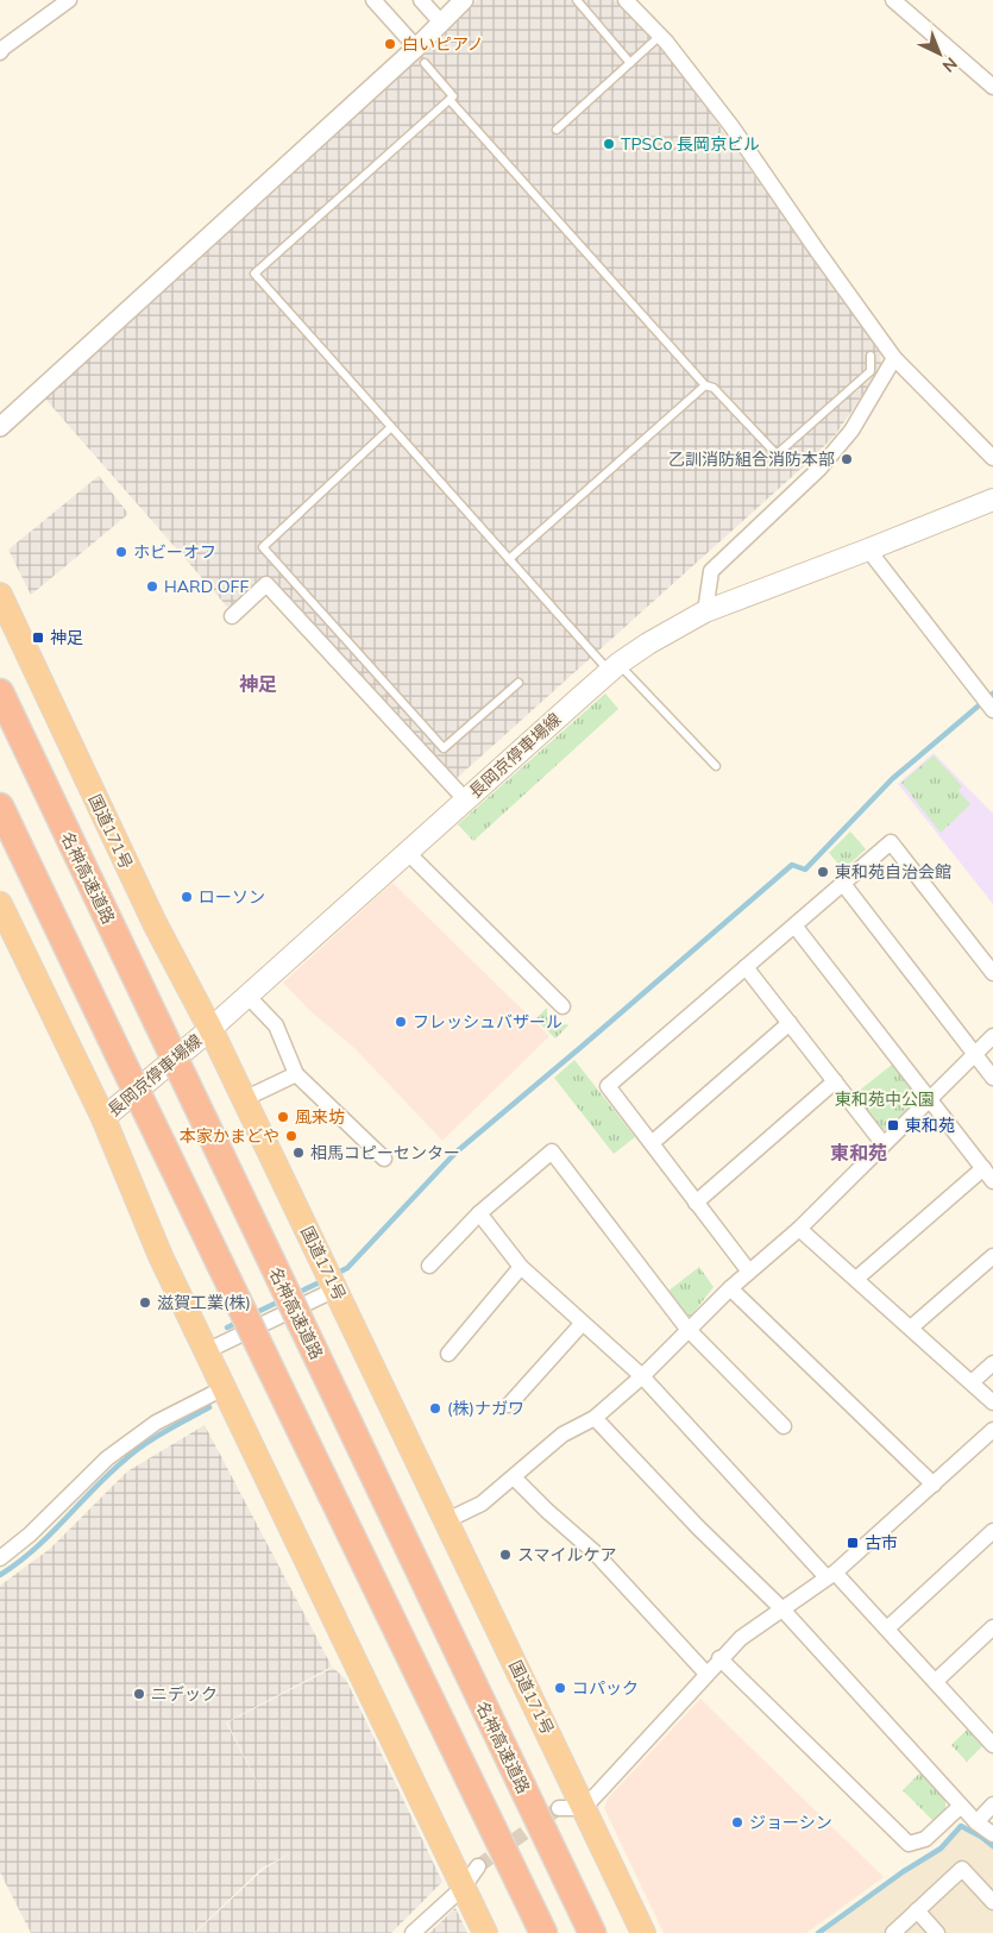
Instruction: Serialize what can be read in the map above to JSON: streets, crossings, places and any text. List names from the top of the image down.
{
  "streets": {
    "highway": ["国道171号", "名神高速道路"],
    "main road": ["長岡京停車場線"]
  },
  "crossings": [
    ["長岡京停車場線", "国道171号"]
  ],
  "districts": ["神足", "東和苑"],
  "parks": ["東和苑中公園"],
  "places": {
    "other": [
      "白いピアノ",
      "TPSCo 長岡京ビル",
      "乙訓消防組合消防本部",
      "ホビーオフ",
      "HARD OFF",
      "東和苑自治会館",
      "ローソン",
      "フレッシュバザール",
      "風来坊",
      "本家かまどや",
      "相馬コピーセンター",
      "滋賀工業(株)",
      "(株)ナガワ",
      "スマイルケア",
      "コパック",
      "ニデック",
      "ジョーシン"
    ],
    "transit": ["神足", "東和苑", "古市"]
  },
  "north": "bottom right"
}
